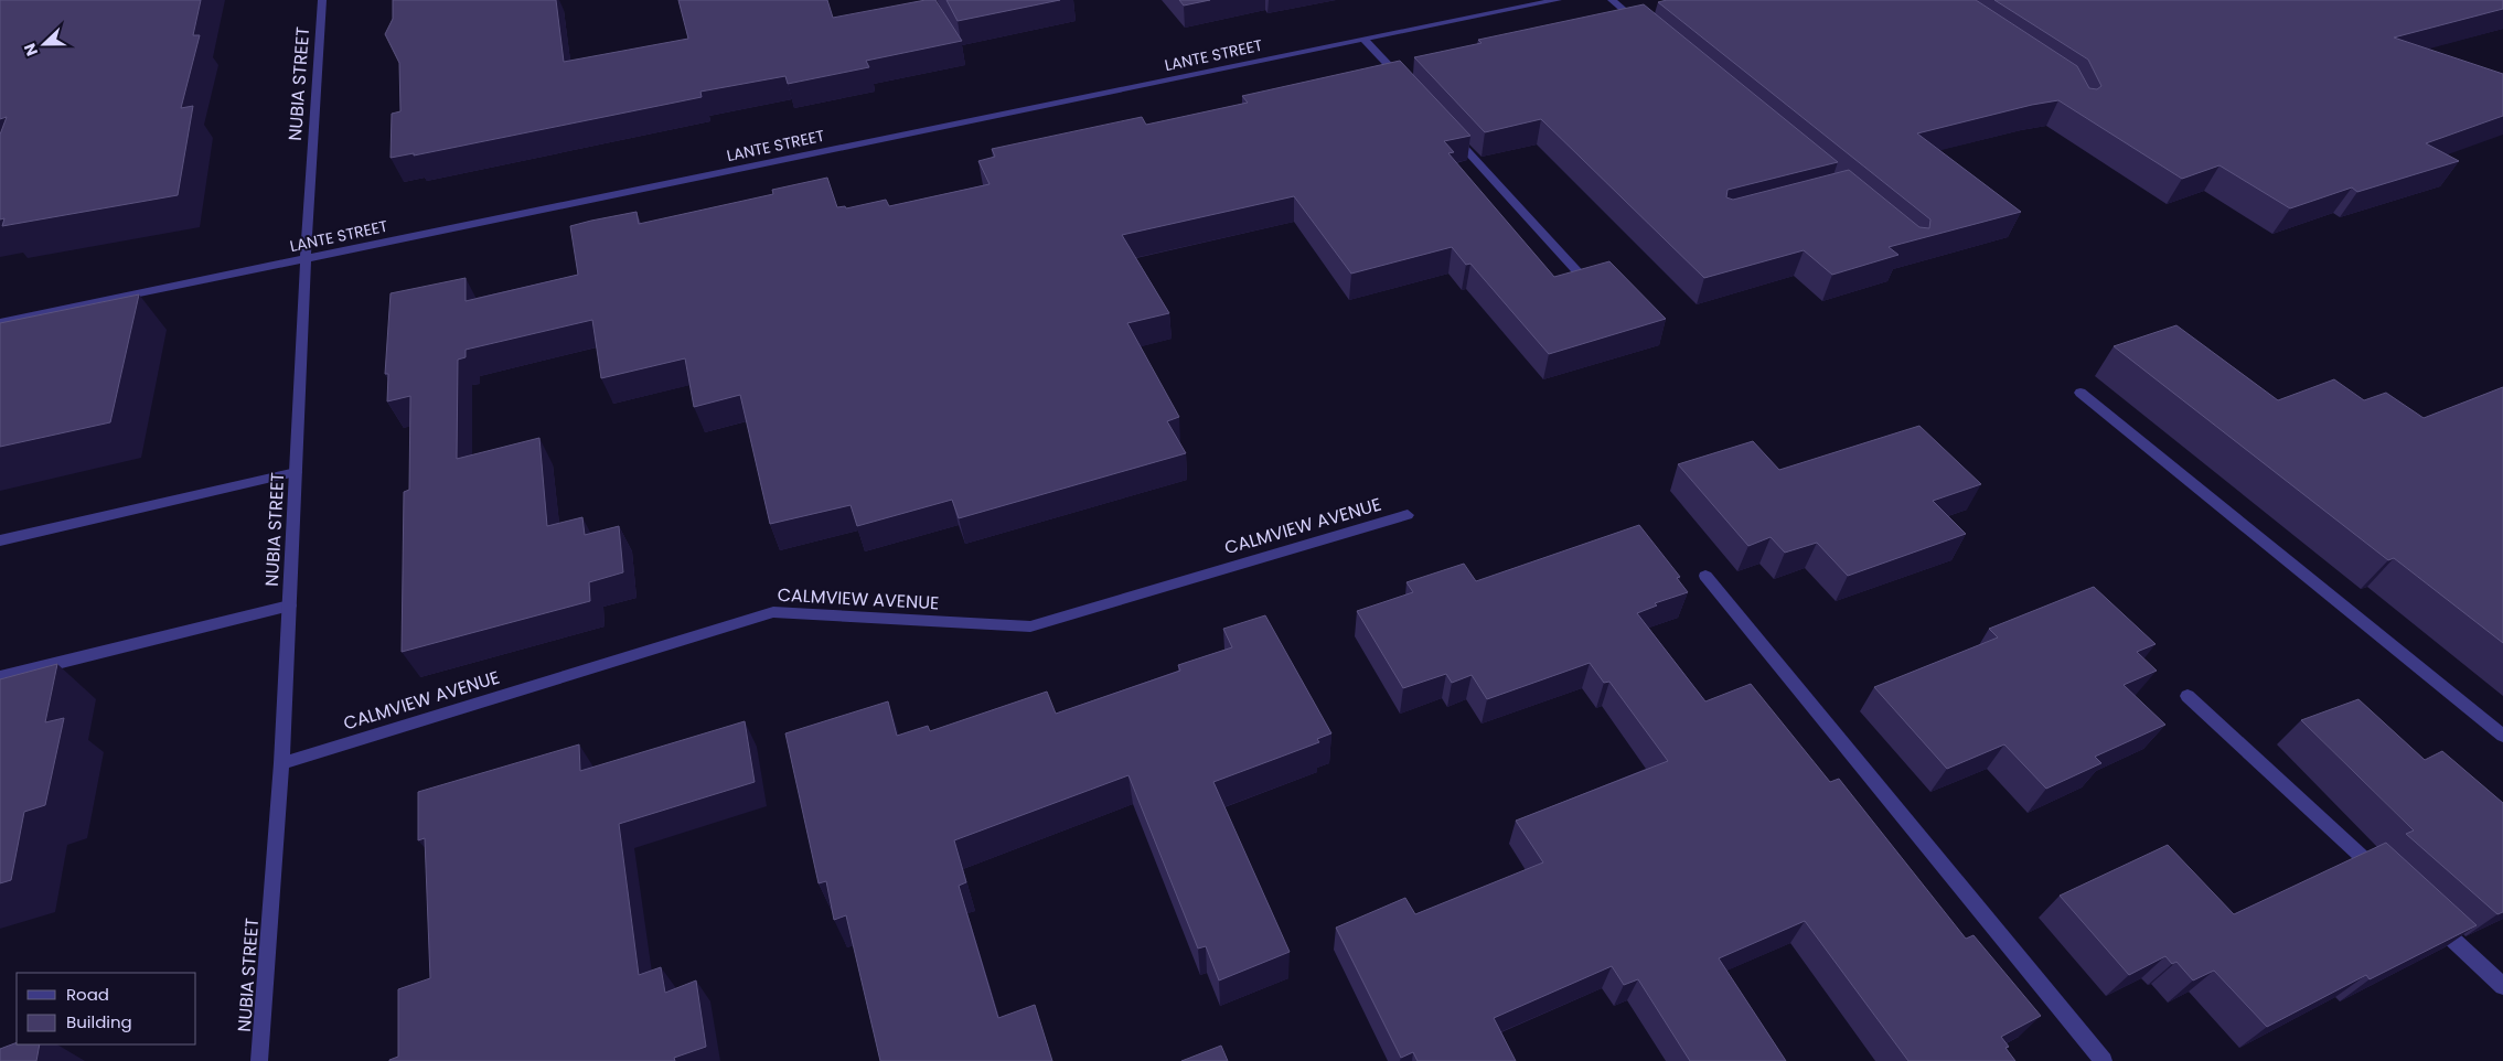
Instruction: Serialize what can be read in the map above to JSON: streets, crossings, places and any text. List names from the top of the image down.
{
  "streets": {
    "street": ["LANTE STREET", "NUBIA STREET", "CALMVIEW AVENUE"]
  },
  "crossings": [
    ["LANTE STREET", "NUBIA STREET"],
    ["NUBIA STREET", "CALMVIEW AVENUE"]
  ],
  "legend": ["Road", "Building"],
  "north": "left"
}
